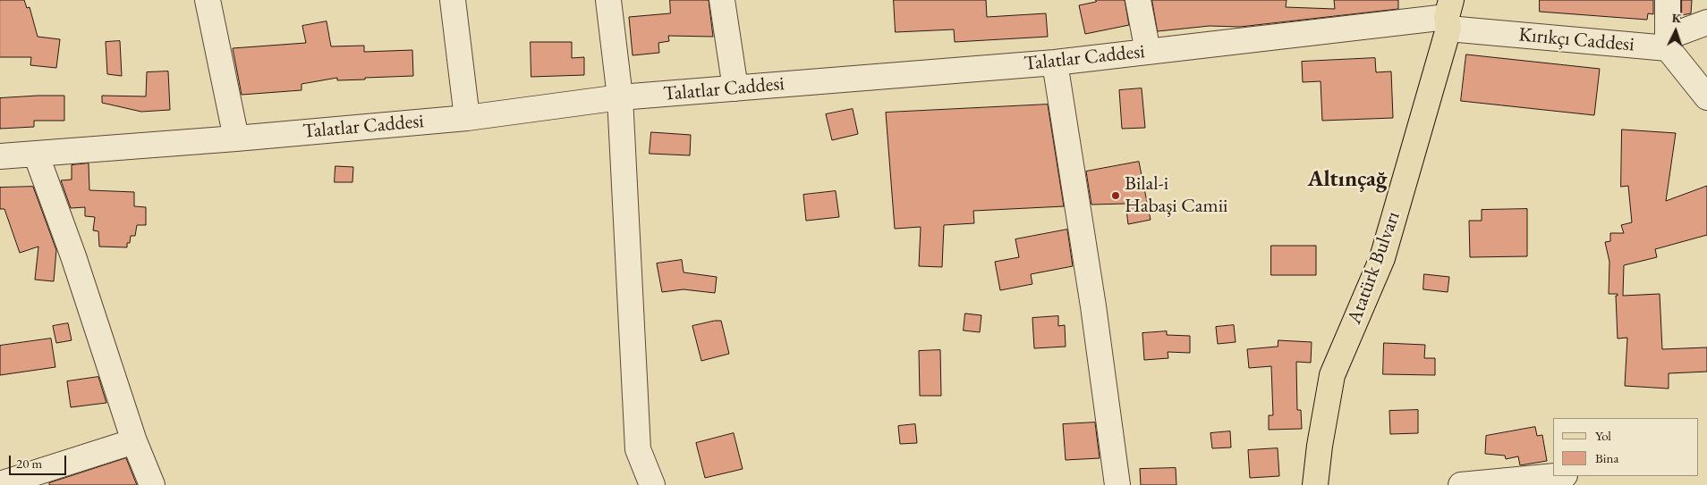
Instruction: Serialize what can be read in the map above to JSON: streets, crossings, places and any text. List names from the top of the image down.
{
  "streets": {
    "main road": ["Atatürk Bulvarı"],
    "street": ["Kırıkçı Caddesi", "Talatlar Caddesi"]
  },
  "crossings": [
    ["Kırıkçı Caddesi", "Talatlar Caddesi"],
    ["Kırıkçı Caddesi", "Atatürk Bulvarı"],
    ["Talatlar Caddesi", "Atatürk Bulvarı"]
  ],
  "districts": ["Altınçağ"],
  "places": ["Bilal-i Habaşi Camii"],
  "legend": ["Yol", "Bina"],
  "scale_bar": "20 m",
  "north": "top"
}
